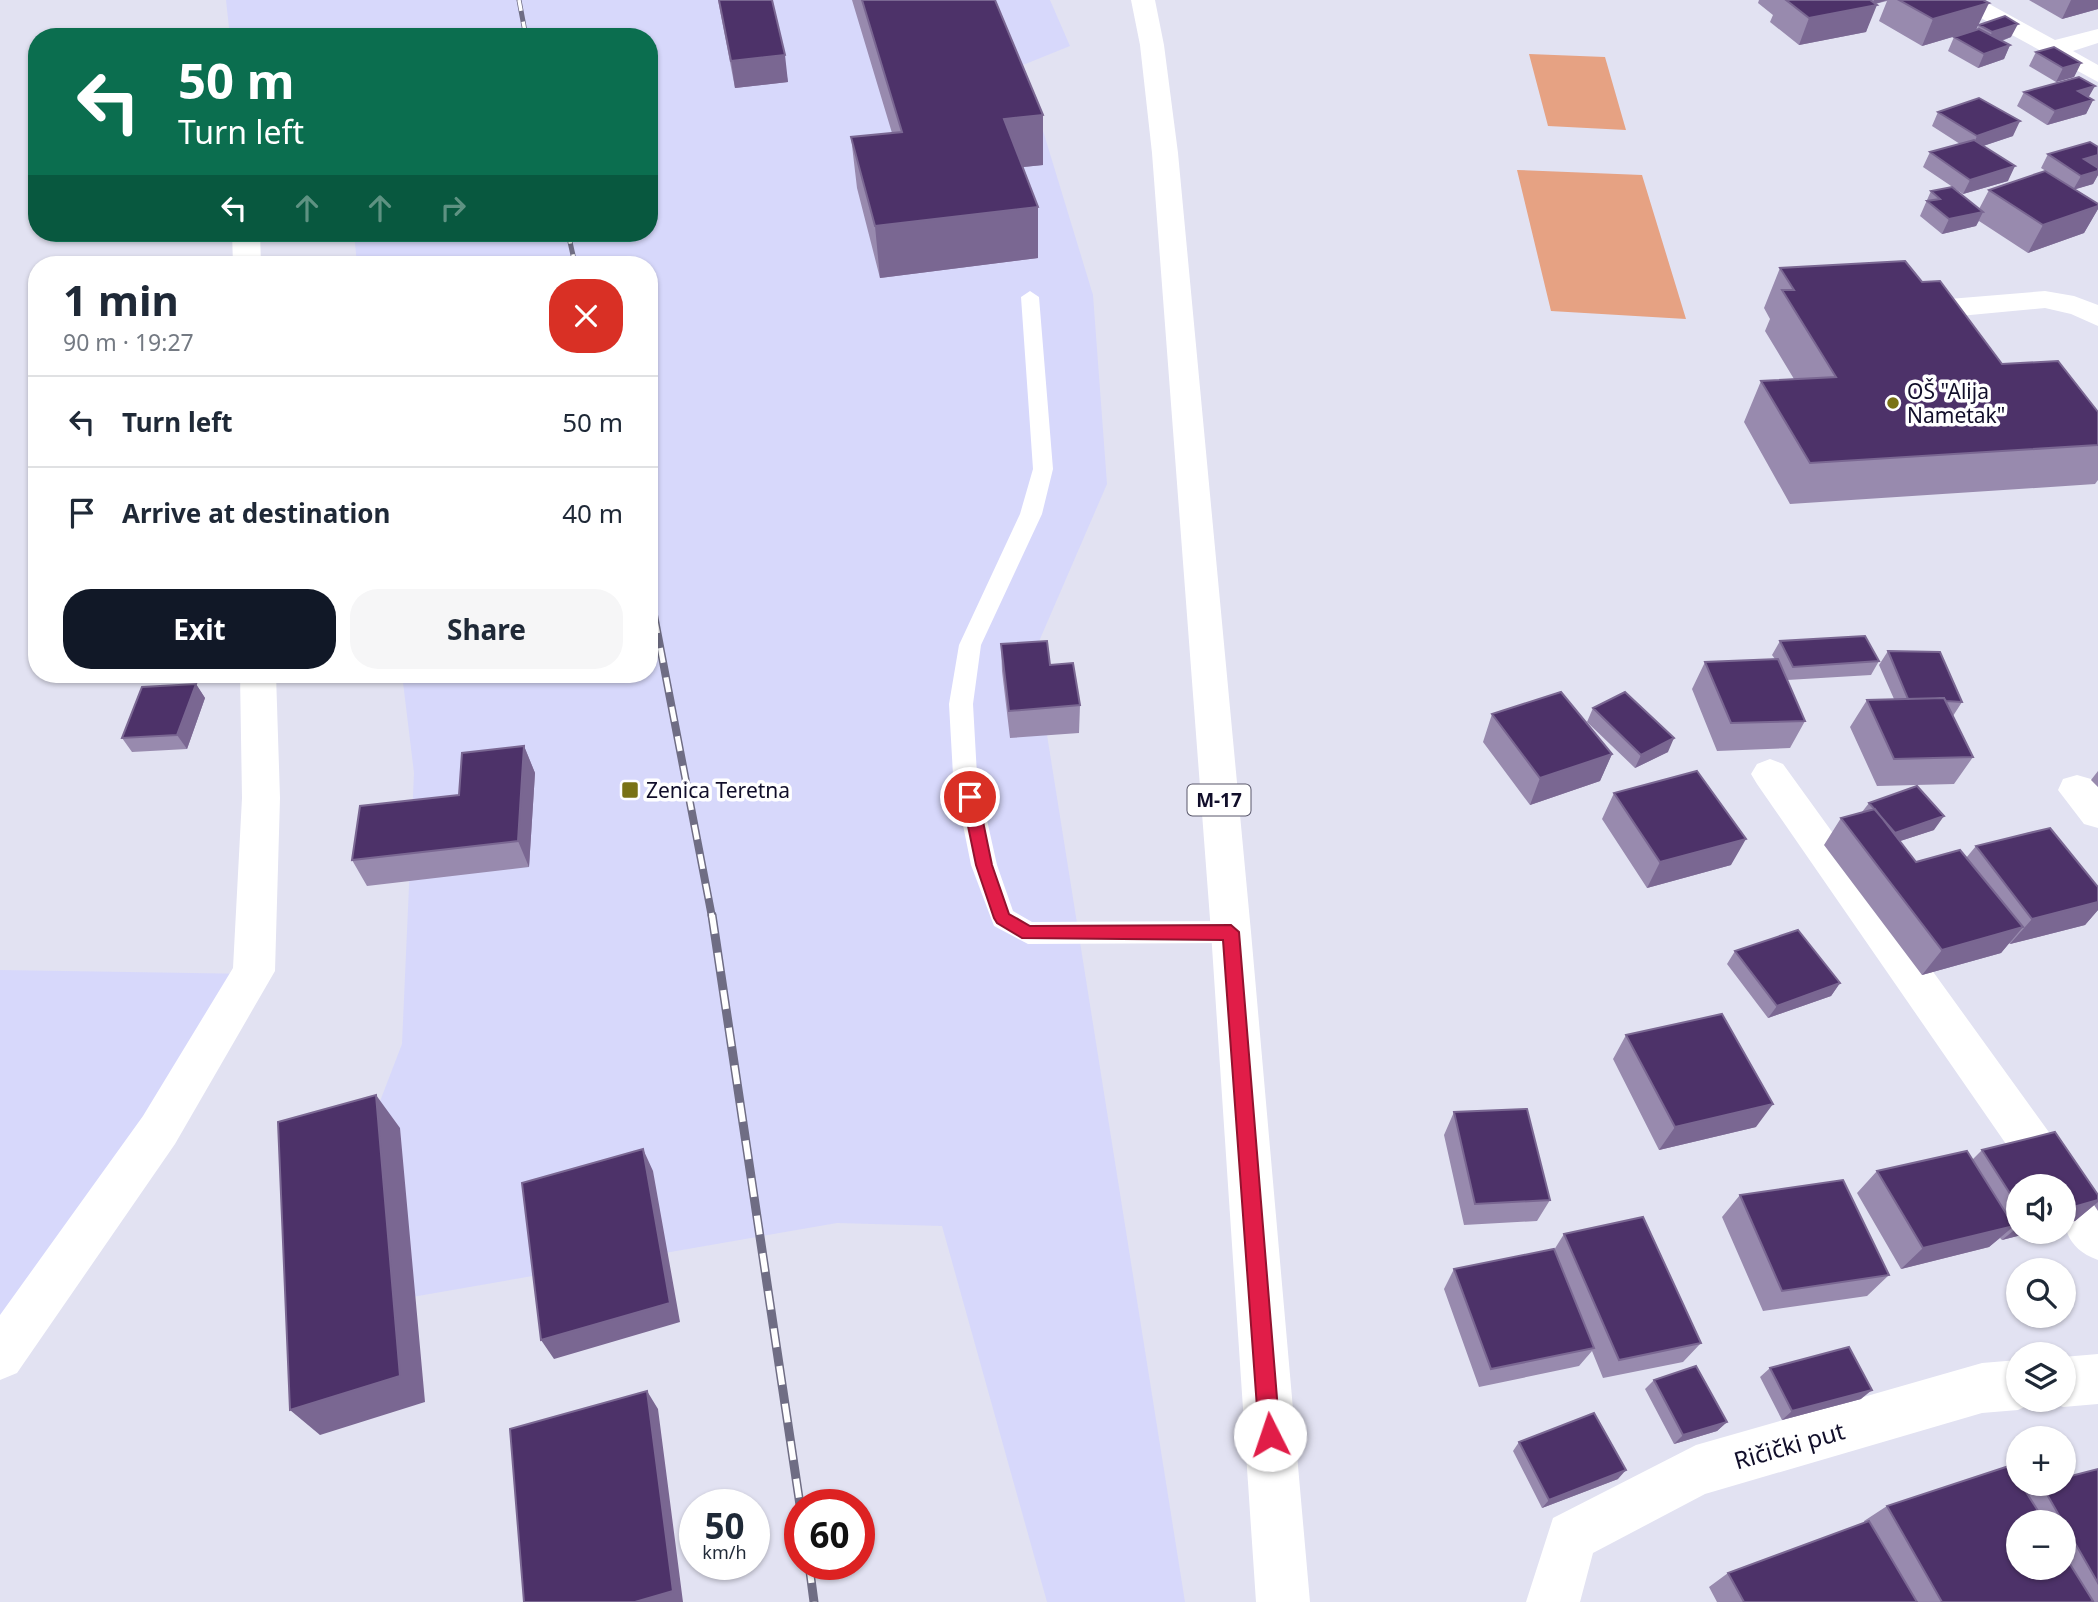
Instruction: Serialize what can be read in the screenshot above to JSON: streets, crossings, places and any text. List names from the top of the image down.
{
  "streets": {
    "street": ["M-17", "Ričički put"]
  },
  "places": {
    "other": ["OŠ \"Alija Nametak\""],
    "transit": ["Zenica Teretna"]
  },
  "page": {
    "turn": ["50 m", "Turn left"],
    "heading": ["1 min", "90 m · 19:27"],
    "list": [
      {
        "name": "Turn left",
        "value": "50 m"
      },
      {
        "name": "Arrive at destination",
        "value": "40 m"
      }
    ],
    "buttons": ["Exit", "Share"],
    "map_buttons": ["+", "−"],
    "speed": "50 km/h",
    "limit": "60"
  }
}
